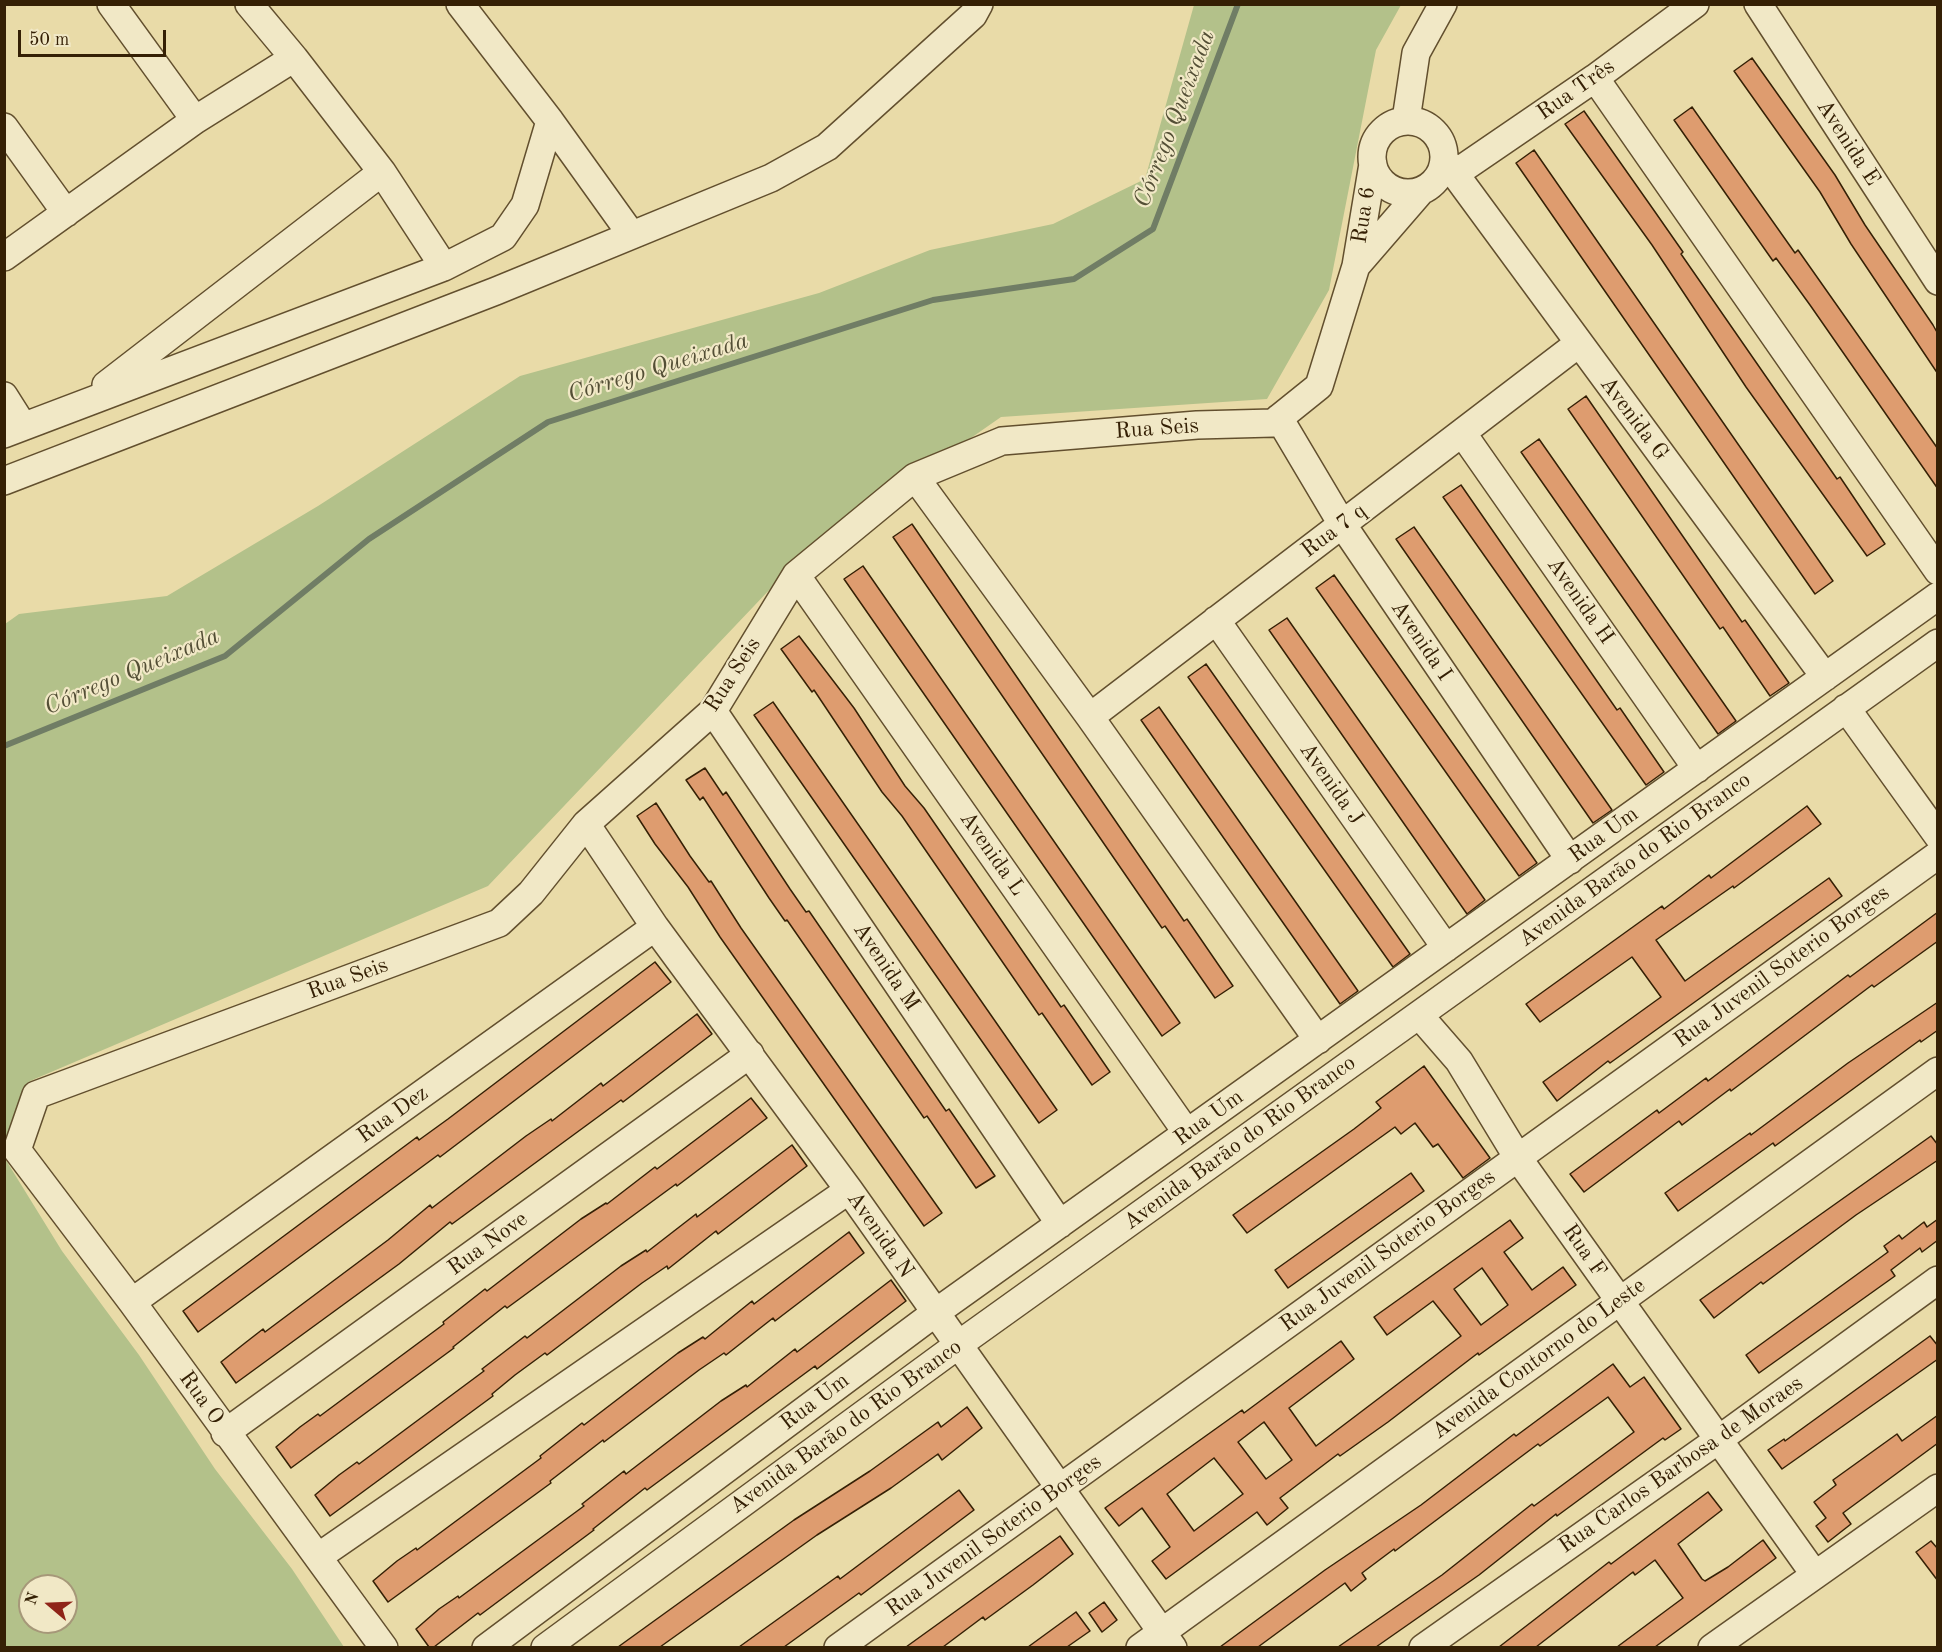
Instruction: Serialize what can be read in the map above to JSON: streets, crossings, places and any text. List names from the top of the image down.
{
  "streets": {
    "street": [
      "Rua Três",
      "Avenida E",
      "Rua 6",
      "Avenida G",
      "Rua Seis",
      "Rua 7 q",
      "Avenida H",
      "Avenida I",
      "Avenida J",
      "Rua Um",
      "Avenida L",
      "Avenida Barão do Rio Branco",
      "Avenida M",
      "Rua Juvenil Soterio Borges",
      "Rua Dez",
      "Avenida N",
      "Rua Nove",
      "Rua F",
      "Avenida Contorno do Leste",
      "Rua O",
      "Rua Carlos Barbosa de Moraes"
    ]
  },
  "crossings": [
    ["Rua Três", "Rua 6"],
    ["Rua Três", "Avenida G"],
    ["Rua 6", "Avenida G"],
    ["Rua 6", "Rua Seis"],
    ["Avenida G", "Rua 7 q"],
    ["Avenida G", "Rua Um"],
    ["Rua Seis", "Avenida I"],
    ["Rua Seis", "Avenida L"],
    ["Rua Seis", "Avenida M"],
    ["Rua Seis", "Avenida N"],
    ["Rua Seis", "Rua O"],
    ["Rua 7 q", "Avenida H"],
    ["Rua 7 q", "Avenida I"],
    ["Rua 7 q", "Avenida J"],
    ["Avenida H", "Rua Um"],
    ["Avenida I", "Rua Um"],
    ["Avenida J", "Rua Um"],
    ["Rua Um", "Avenida L"],
    ["Rua Um", "Avenida M"],
    ["Rua Um", "Avenida N"],
    ["Avenida Barão do Rio Branco", "Avenida N"],
    ["Avenida Barão do Rio Branco", "Rua F"],
    ["Rua Juvenil Soterio Borges", "Avenida N"],
    ["Rua Juvenil Soterio Borges", "Rua F"],
    ["Rua Dez", "Avenida N"],
    ["Rua Dez", "Rua O"],
    ["Avenida N", "Rua Nove"],
    ["Avenida N", "Avenida Contorno do Leste"],
    ["Rua Nove", "Rua O"],
    ["Rua F", "Avenida Contorno do Leste"],
    ["Rua F", "Rua Carlos Barbosa de Moraes"]
  ],
  "water": ["Córrego Queixada"],
  "scale_bar": "50 m",
  "north": "left"
}
